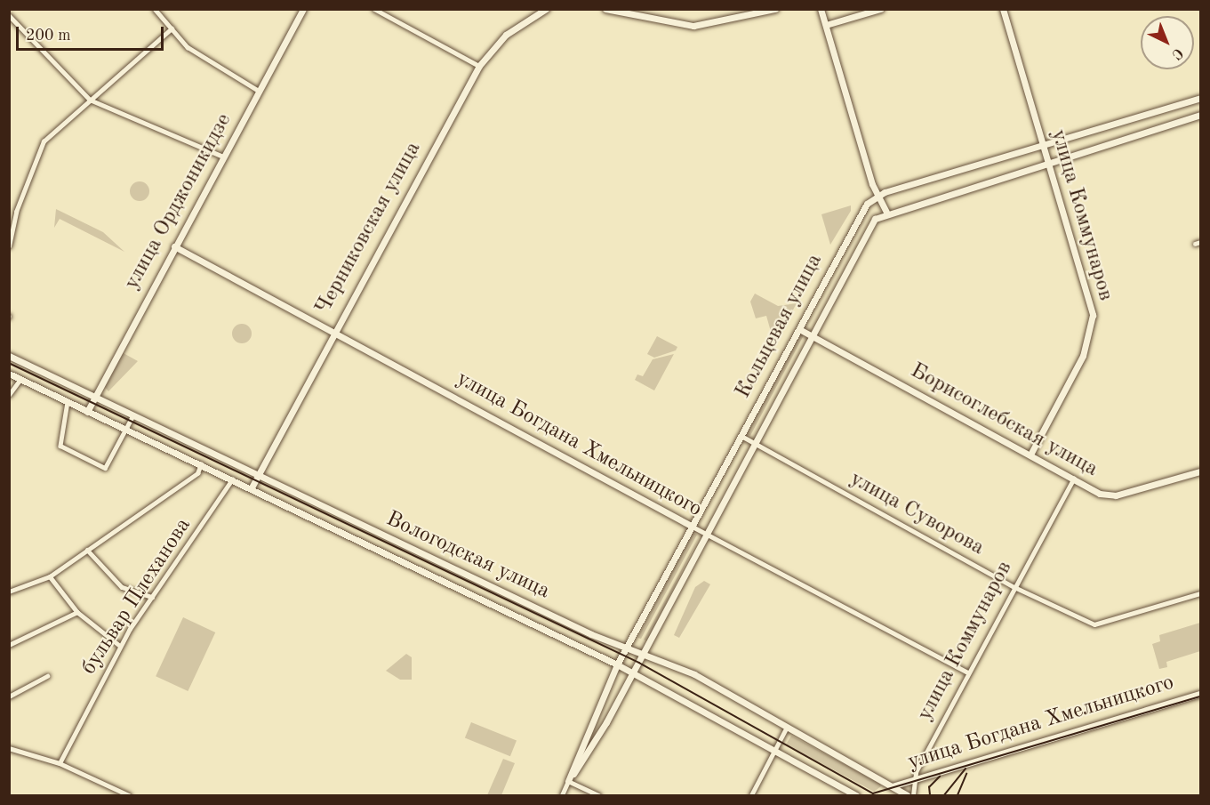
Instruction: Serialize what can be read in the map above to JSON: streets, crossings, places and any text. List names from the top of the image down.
{
  "streets": {
    "main road": [
      "улица Орджоникидзе",
      "улица Коммунаров",
      "Черниковская улица",
      "Кольцевая улица",
      "Борисоглебская улица",
      "улица Богдана Хмельницкого",
      "Вологодская улица"
    ],
    "street": ["улица Суворова", "бульвар Плеханова"]
  },
  "crossings": [
    ["улица Орджоникидзе", "улица Богдана Хмельницкого"],
    ["улица Орджоникидзе", "Вологодская улица"],
    ["улица Коммунаров", "Кольцевая улица"],
    ["улица Коммунаров", "Борисоглебская улица"],
    ["улица Коммунаров", "улица Богдана Хмельницкого"],
    ["улица Коммунаров", "улица Суворова"],
    ["Черниковская улица", "улица Богдана Хмельницкого"],
    ["Черниковская улица", "Вологодская улица"],
    ["Кольцевая улица", "Борисоглебская улица"],
    ["Кольцевая улица", "улица Богдана Хмельницкого"],
    ["Кольцевая улица", "улица Суворова"],
    ["Кольцевая улица", "Вологодская улица"],
    ["улица Богдана Хмельницкого", "Вологодская улица"],
    ["Вологодская улица", "бульвар Плеханова"]
  ],
  "scale_bar": "200 m",
  "north": "bottom right"
}
